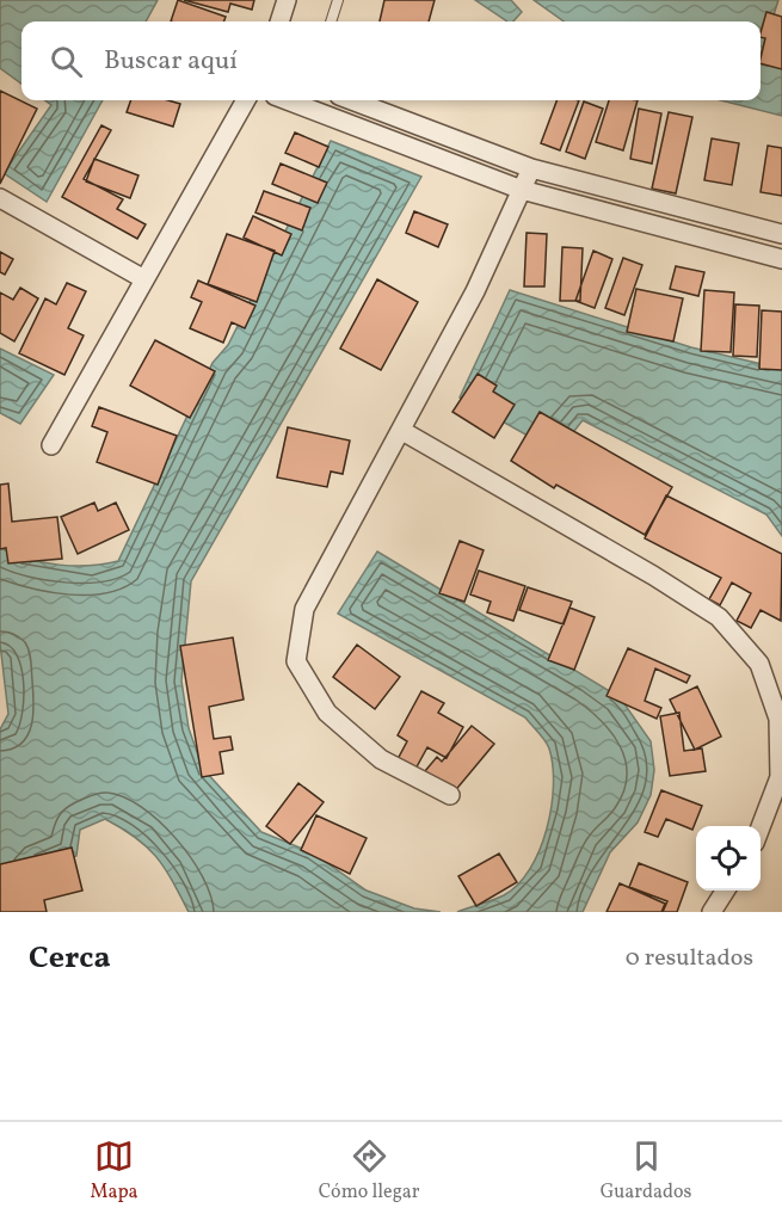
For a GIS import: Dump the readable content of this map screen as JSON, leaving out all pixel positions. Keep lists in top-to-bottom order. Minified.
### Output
{"page":{"search":"Buscar aquí","heading":["Cerca","0 resultados"],"nav":["Mapa","Cómo llegar","Guardados"]}}
